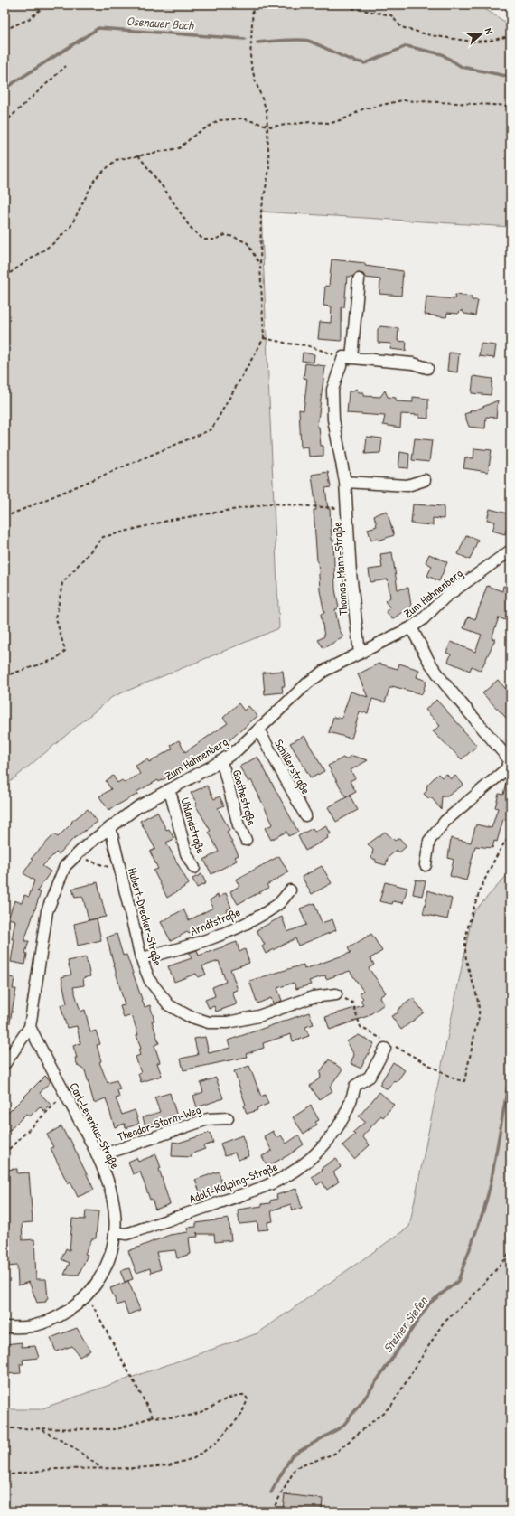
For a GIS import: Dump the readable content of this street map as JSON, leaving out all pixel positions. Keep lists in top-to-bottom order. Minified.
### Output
{"streets":{"street":["Thomas-Mann-Straße","Zum Hahnenberg","Schillerstraße","Goethestraße","Uhlandstraße","Hubert-Drecker-Straße","Arndtstraße","Theodor-Storm-Weg","Carl-Leverkus-Straße","Adolf-Kolping-Straße"]},"crossings":[["Thomas-Mann-Straße","Zum Hahnenberg"],["Zum Hahnenberg","Schillerstraße"],["Zum Hahnenberg","Goethestraße"],["Zum Hahnenberg","Uhlandstraße"],["Zum Hahnenberg","Hubert-Drecker-Straße"],["Zum Hahnenberg","Carl-Leverkus-Straße"],["Hubert-Drecker-Straße","Arndtstraße"],["Theodor-Storm-Weg","Carl-Leverkus-Straße"],["Carl-Leverkus-Straße","Adolf-Kolping-Straße"]],"water":["Osenauer Bach","Steiner Siefen"],"north":"right"}
